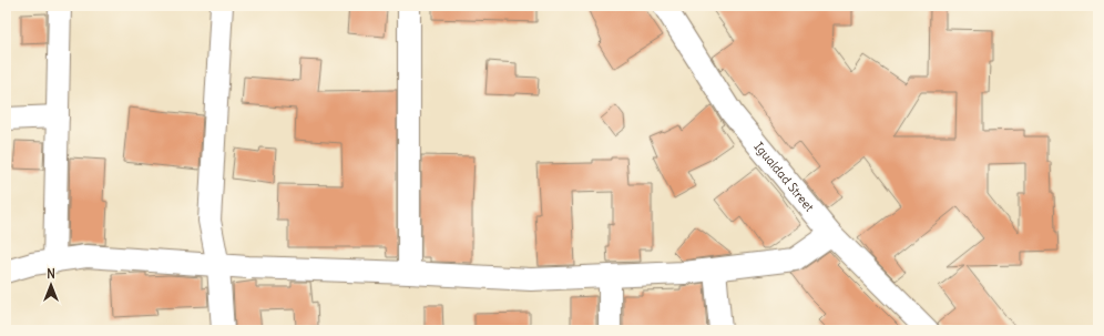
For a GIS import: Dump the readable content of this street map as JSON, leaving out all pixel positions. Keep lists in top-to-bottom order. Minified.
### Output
{"streets":{"street":["Igualdad Street"]},"north":"top"}
